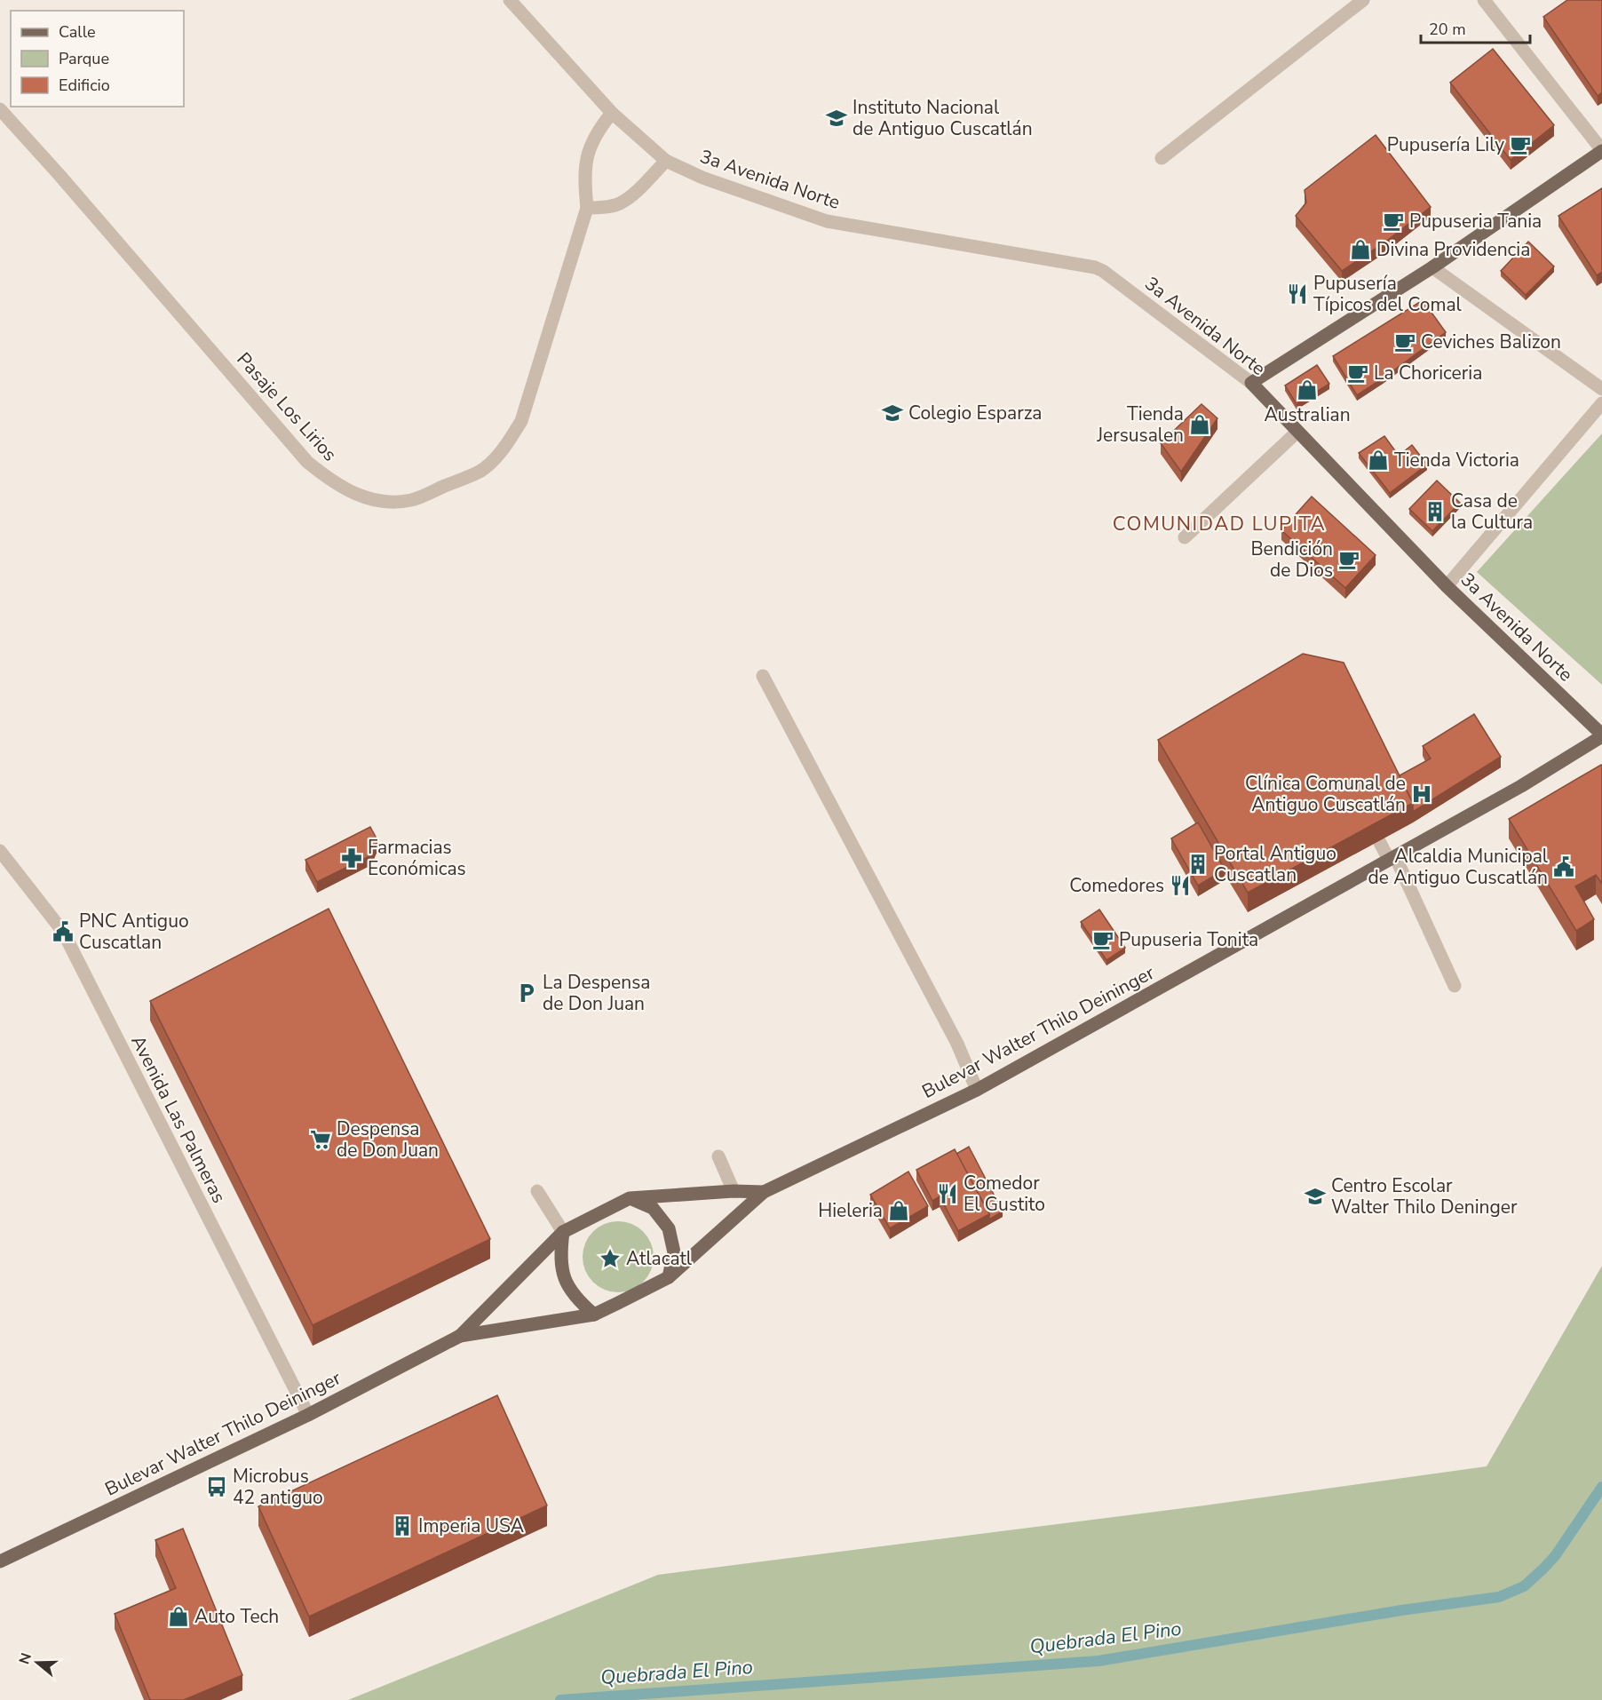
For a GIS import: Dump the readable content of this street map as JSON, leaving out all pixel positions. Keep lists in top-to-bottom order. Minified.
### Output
{"streets":{"main road":["3a Avenida Norte","Bulevar Walter Thilo Deininger"],"street":["Pasaje Los Lirios","Avenida Las Palmeras"]},"crossings":[["3a Avenida Norte","Pasaje Los Lirios"],["3a Avenida Norte","Bulevar Walter Thilo Deininger"],["Bulevar Walter Thilo Deininger","Avenida Las Palmeras"]],"districts":["COMUNIDAD LUPITA"],"water":["Quebrada El Pino"],"places":{"school or university":["Instituto Nacional de Antiguo Cuscatlán","Colegio Esparza","Centro Escolar Walter Thilo Deninger"],"cafe":["Pupusería Lily","Pupuseria Tania","Ceviches Balizon","La Choriceria","Bendición de Dios","Pupuseria Tonita"],"shop":["Divina Providencia","Australian","Tienda Jersusalen","Tienda Victoria","Hieleria","Auto Tech"],"restaurant":["Pupusería Típicos del Comal","Comedores","Comedor El Gustito"],"building":["Casa de la Cultura","Portal Antiguo Cuscatlan","Imperia USA"],"hospital":["Clínica Comunal de Antiguo Cuscatlán"],"pharmacy":["Farmacias Económicas"],"public building":["Alcaldia Municipal de Antiguo Cuscatlán","PNC Antiguo Cuscatlan"],"parking":["La Despensa de Don Juan"],"supermarket":["Despensa de Don Juan"],"place":["Atlacatl"],"bus stop":["Microbus 42 antiguo"]},"legend":["Calle","Parque","Edificio"],"scale_bar":"20 m","north":"left"}
